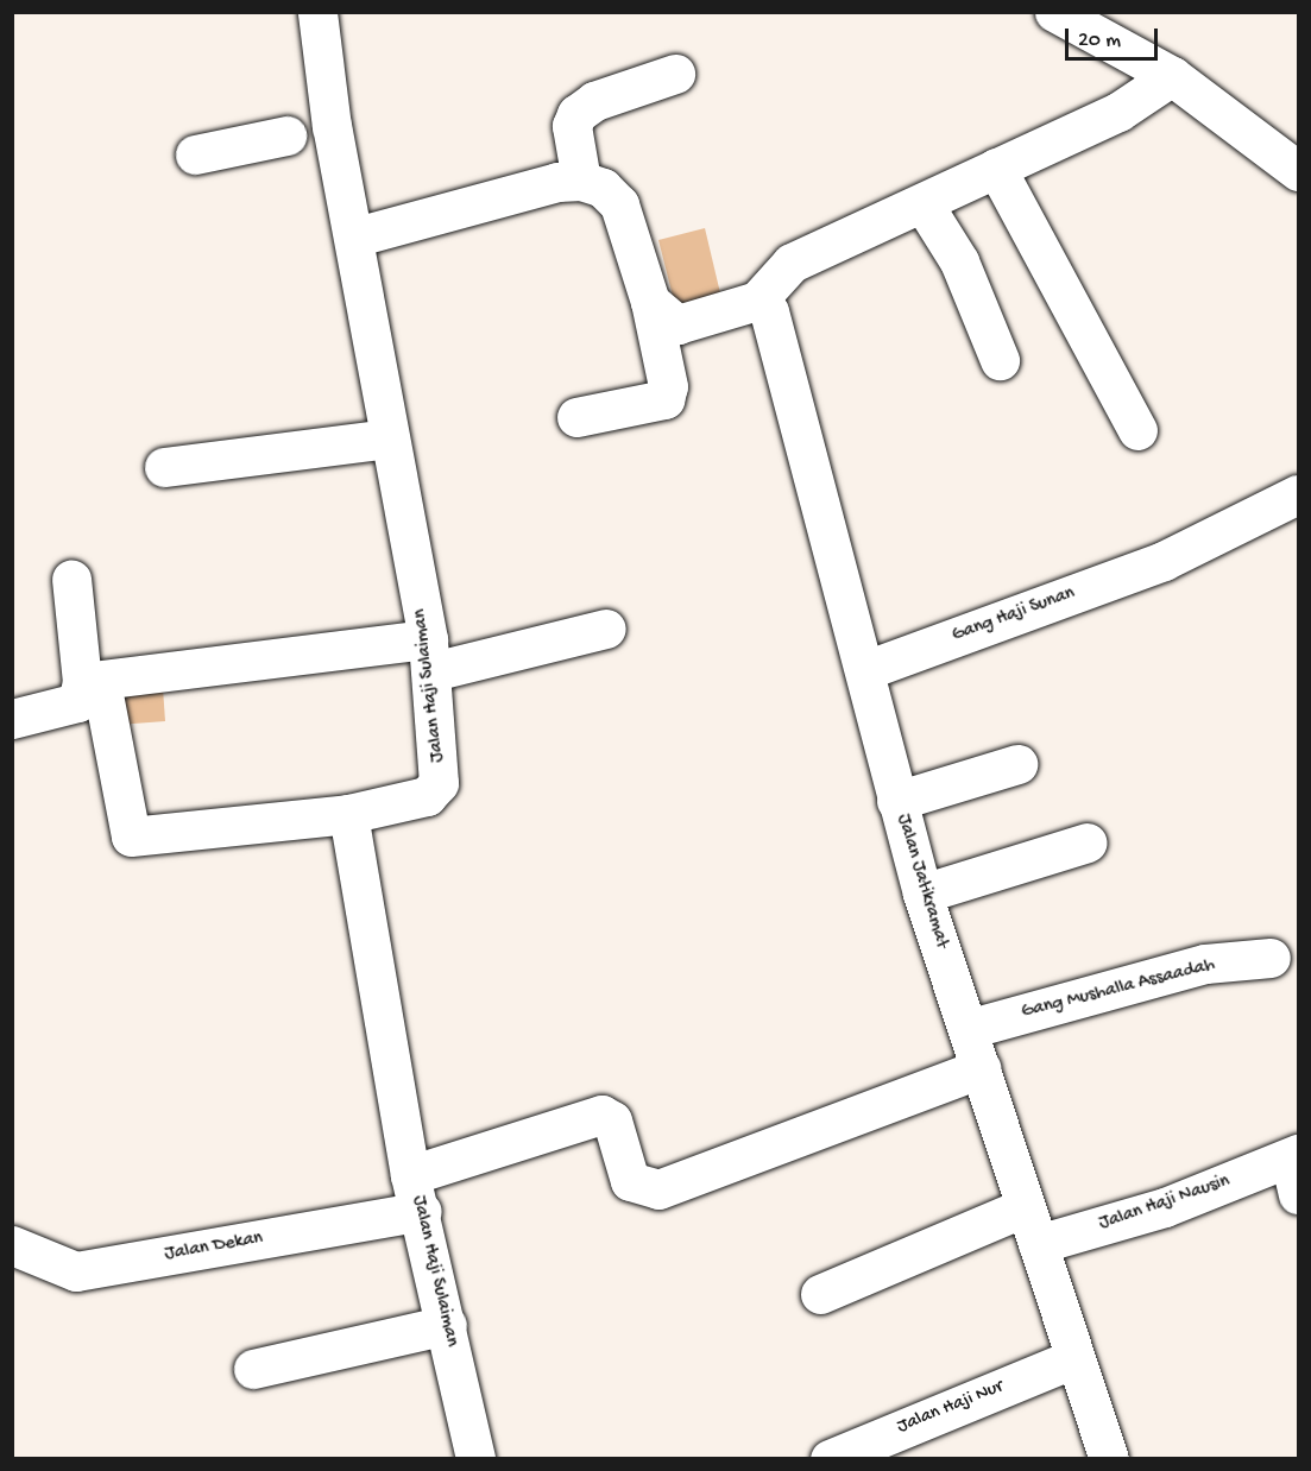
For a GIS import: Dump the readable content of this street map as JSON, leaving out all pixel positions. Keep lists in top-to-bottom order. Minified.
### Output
{"streets":{"street":["Gang Haji Sunan","Jalan Haji Sulaiman","Jalan Jatikramat","Gang Mushalla Assaadah","Jalan Haji Nausin","Jalan Dekan","Jalan Haji Nur"]},"crossings":[["Gang Haji Sunan","Jalan Jatikramat"],["Jalan Haji Sulaiman","Jalan Dekan"],["Jalan Jatikramat","Gang Mushalla Assaadah"],["Jalan Jatikramat","Jalan Haji Nausin"],["Jalan Jatikramat","Jalan Dekan"],["Jalan Jatikramat","Jalan Haji Nur"]],"scale_bar":"20 m"}
